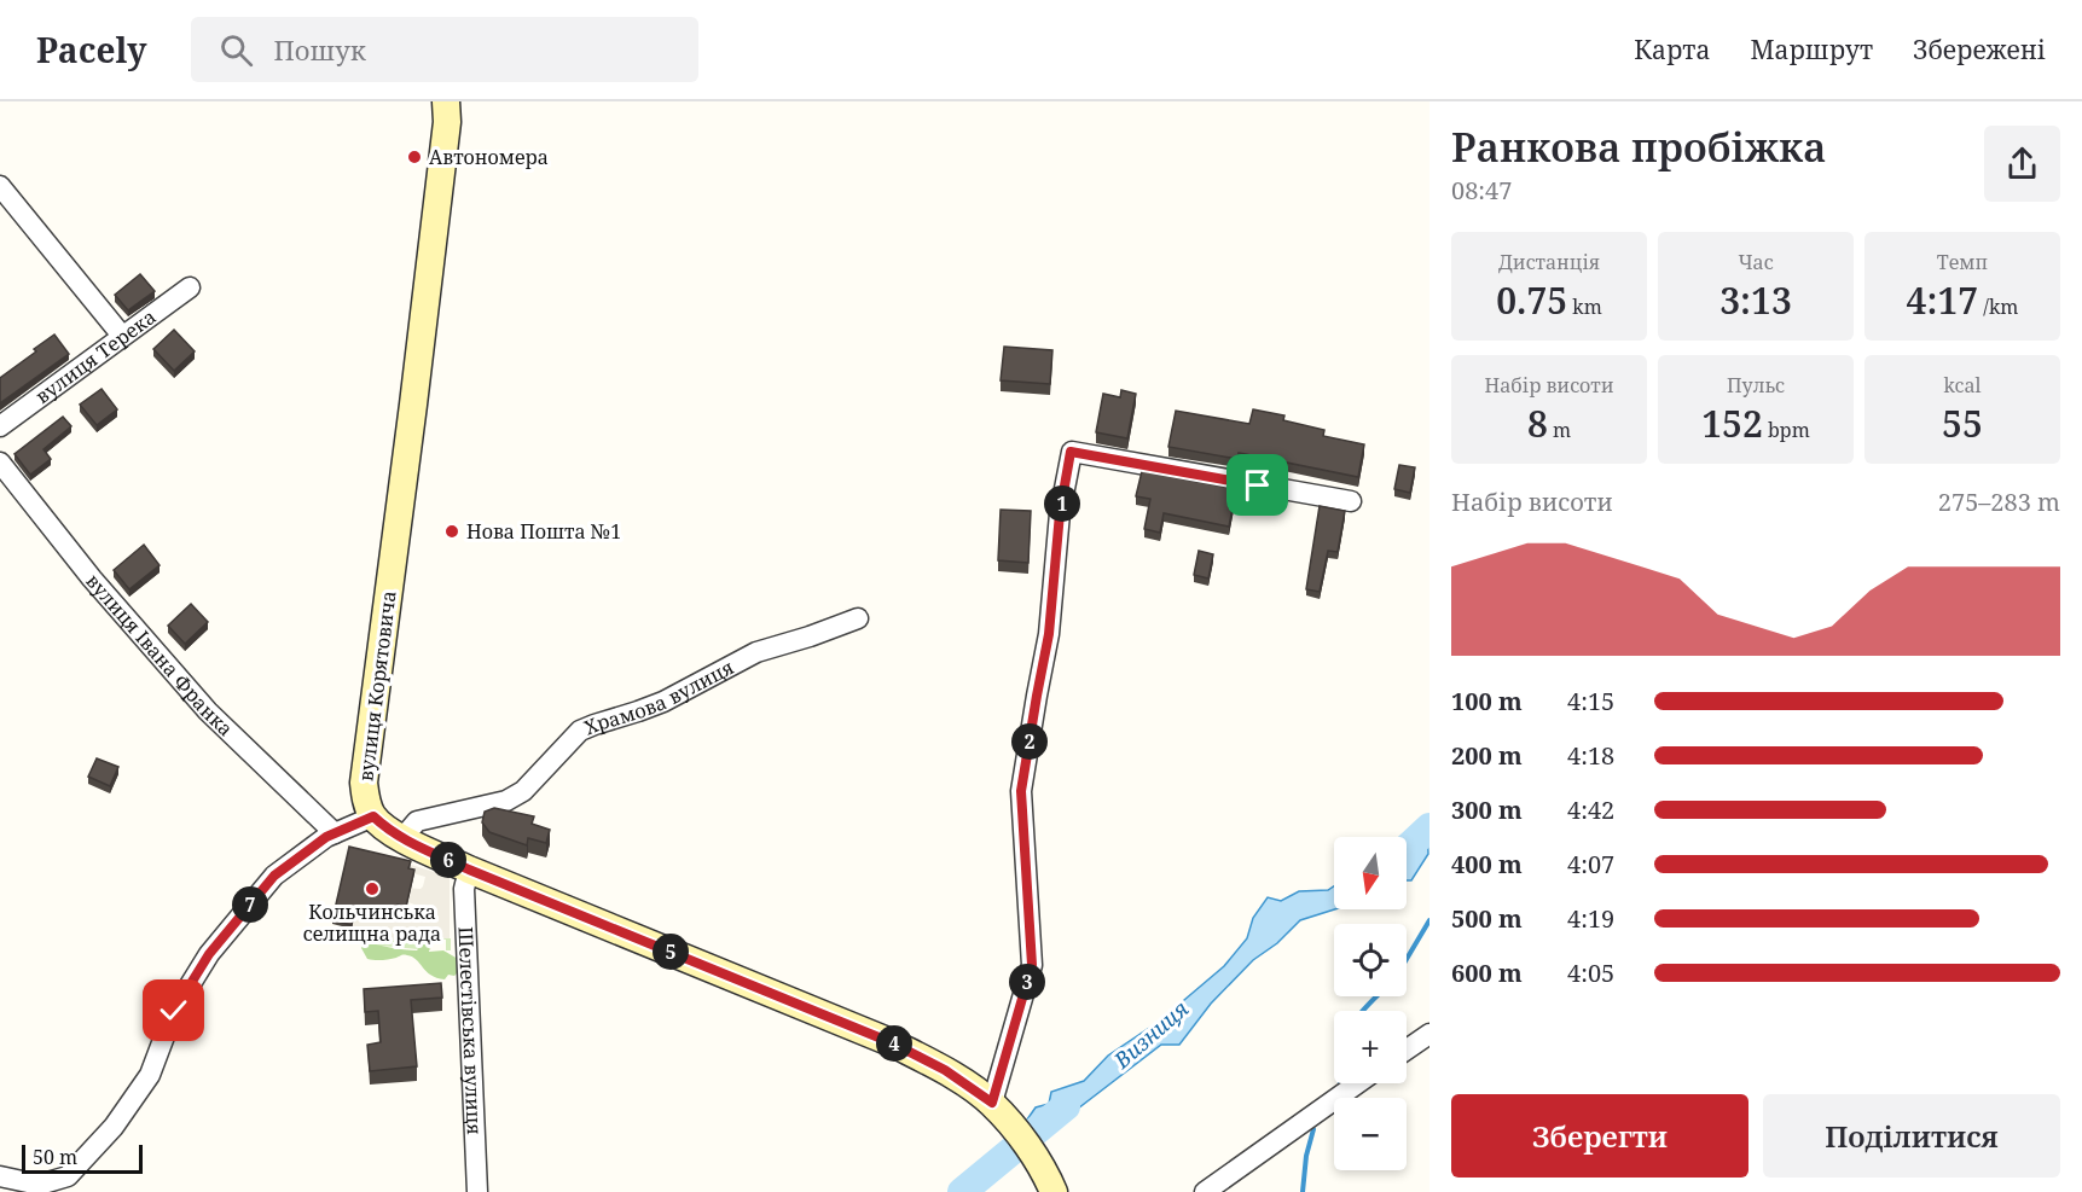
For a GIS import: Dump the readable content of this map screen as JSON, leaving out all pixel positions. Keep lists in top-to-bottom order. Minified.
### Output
{"streets":{"main road":["вулиця Корятовича"],"street":["вулиця Терека","вулиця Івана Франка","Храмова вулиця","Шелестівська вулиця"]},"water":["Визниця"],"places":["Автономера","Нова Пошта №1","Кольчинська селищна рада"],"scale_bar":"50 m","north":"bottom","page":{"header":"Pacely","search":"Пошук","nav":["Карта","Маршрут","Збережені"],"heading":["Ранкова пробіжка","08:47"],"stats":[["Дистанція","0.75 km"],["Час","3:13"],["Темп","4:17 /km"],["Набір висоти","8 m"],["Пульс","152 bpm"],["kcal","55"]],"chart":["Набір висоти","275–283 m"],"pins":["1","2","6","7","5","3","4"],"list":[{"name":"100 m","note":"4:15"},{"name":"200 m","note":"4:18"},{"name":"300 m","note":"4:42"},{"name":"400 m","note":"4:07"},{"name":"500 m","note":"4:19"},{"name":"600 m","note":"4:05"}],"map_buttons":["+","−"],"buttons":["Зберегти","Поділитися"],"scale":"50 m"}}
